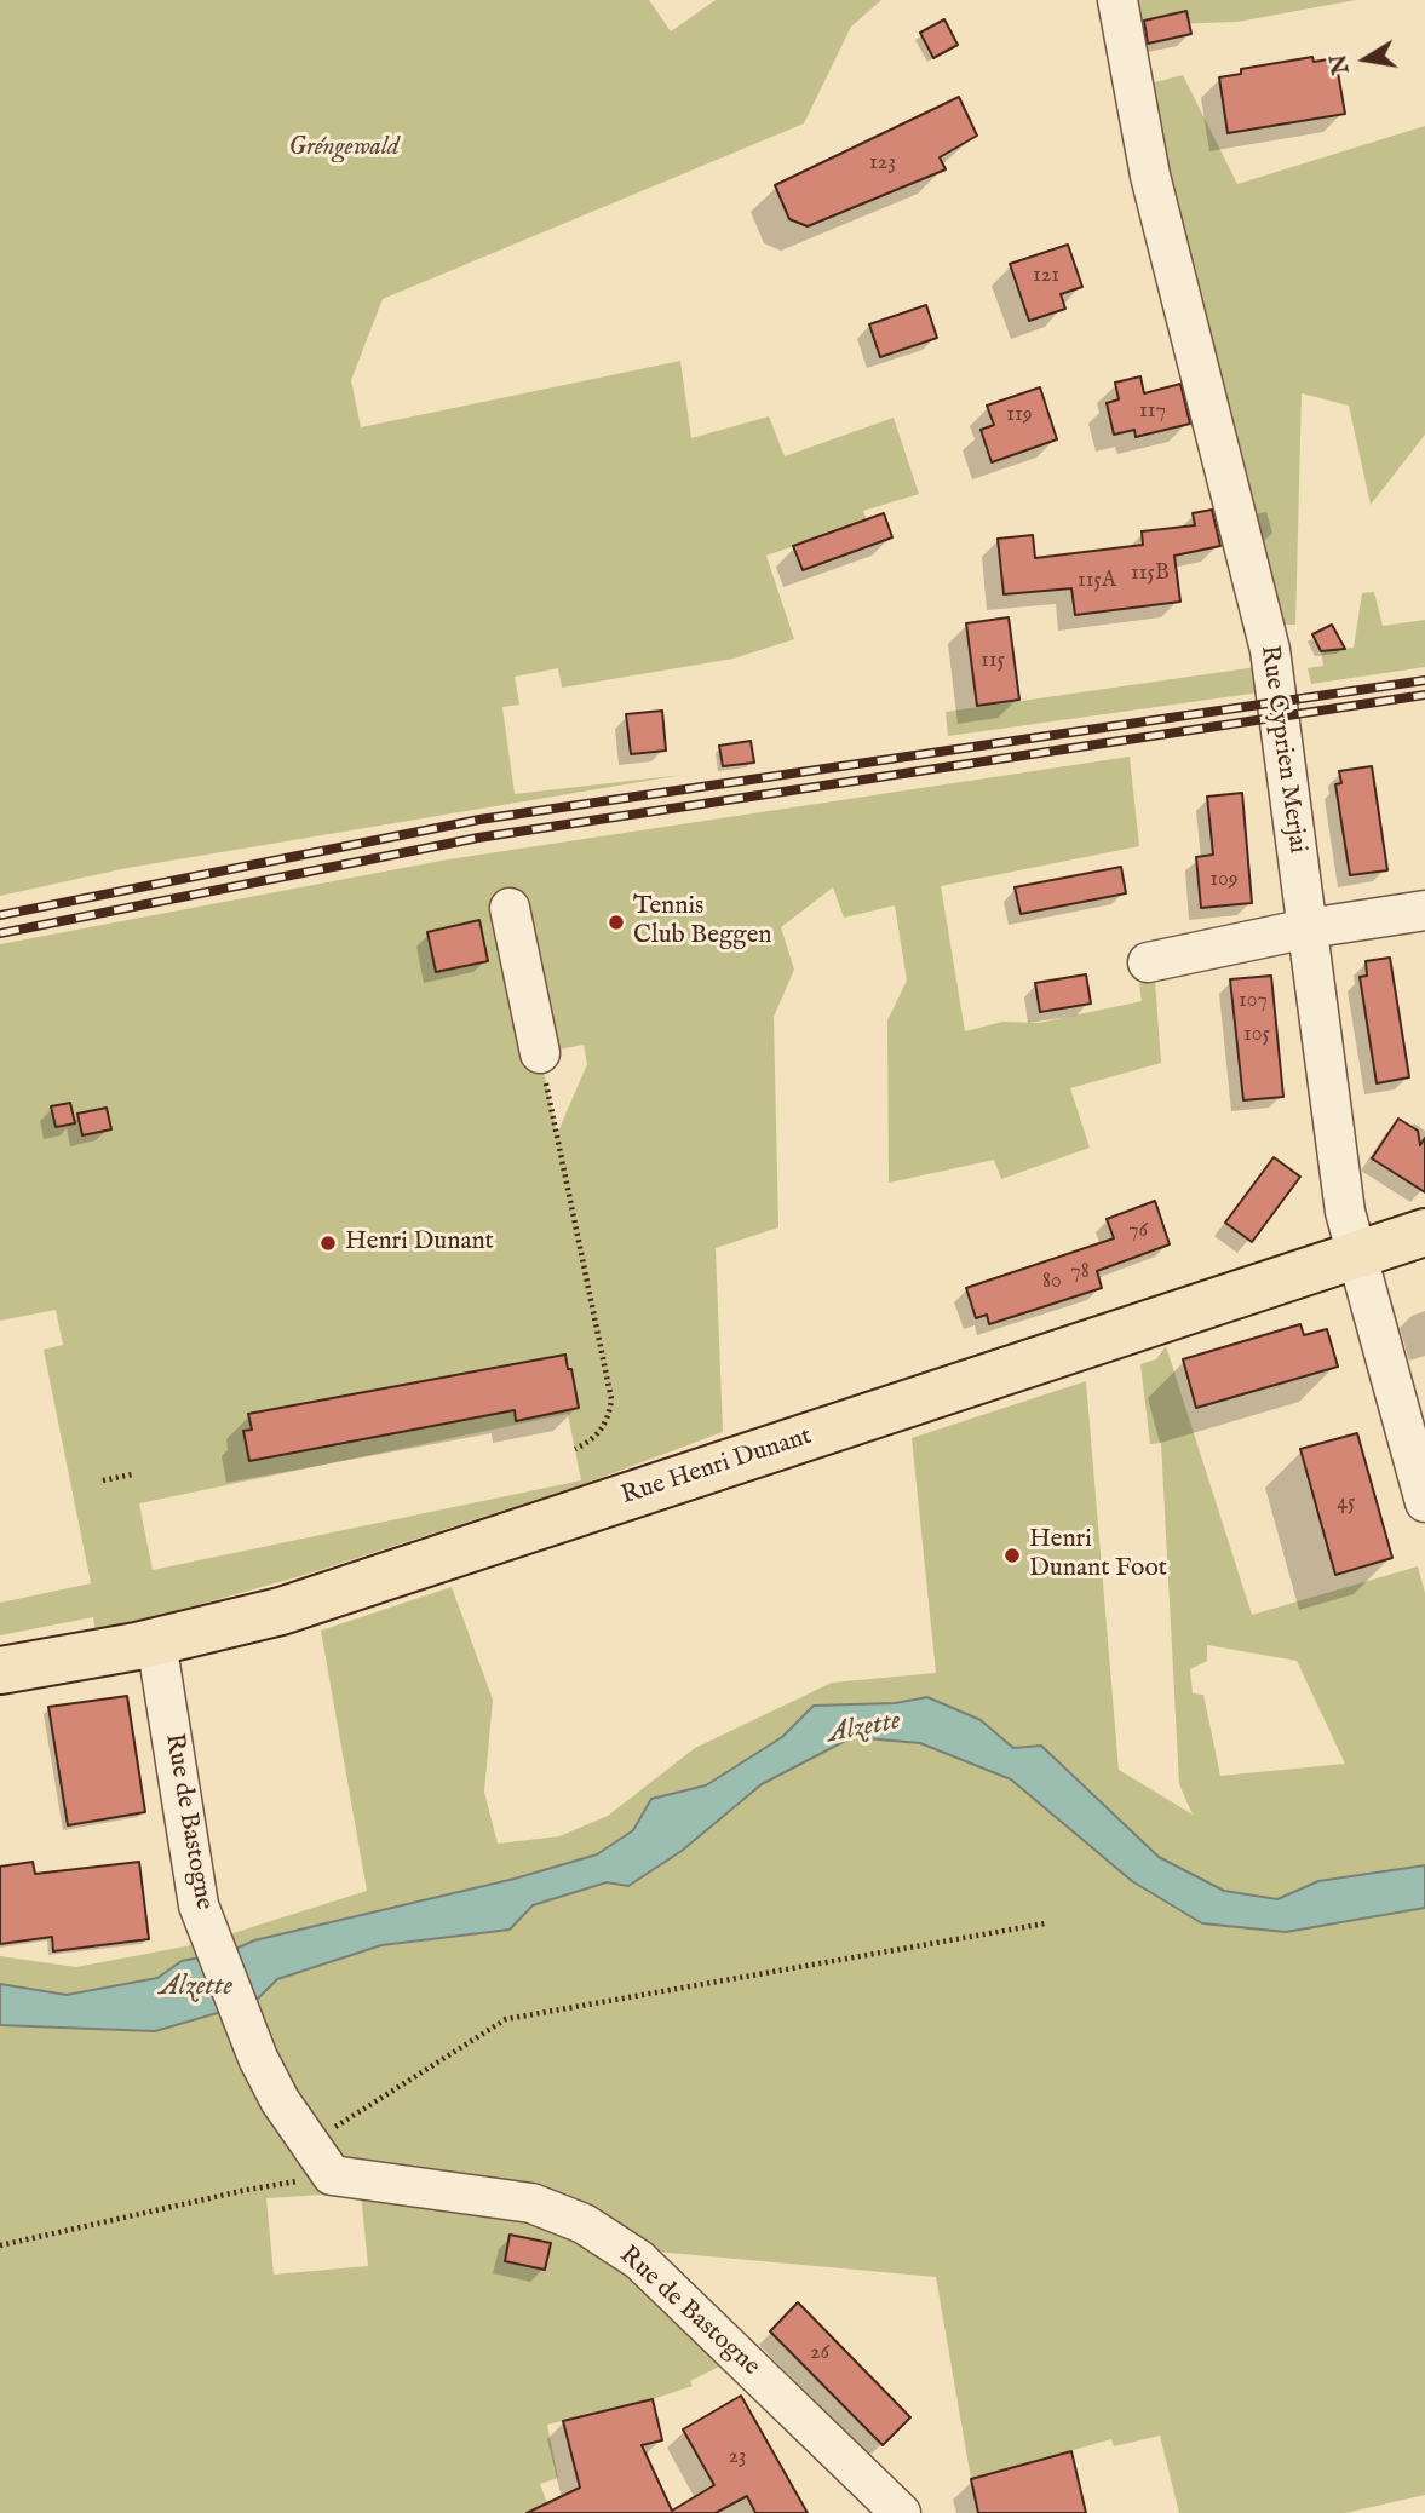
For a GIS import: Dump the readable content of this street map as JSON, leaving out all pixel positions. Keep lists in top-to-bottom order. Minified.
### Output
{"streets":{"main road":["Rue Henri Dunant"],"street":["Rue Cyprien Merjai","Rue de Bastogne"]},"crossings":[["Rue Cyprien Merjai","Rue Henri Dunant"],["Rue Henri Dunant","Rue de Bastogne"]],"water":["Alzette"],"parks":["Gréngewald"],"places":["Tennis Club Beggen","Henri Dunant","Henri Dunant Foot"],"house_numbers":["123","121","117","119","115B","115A","115","109","107","105","76","78","80","45","26","23"],"north":"left"}
